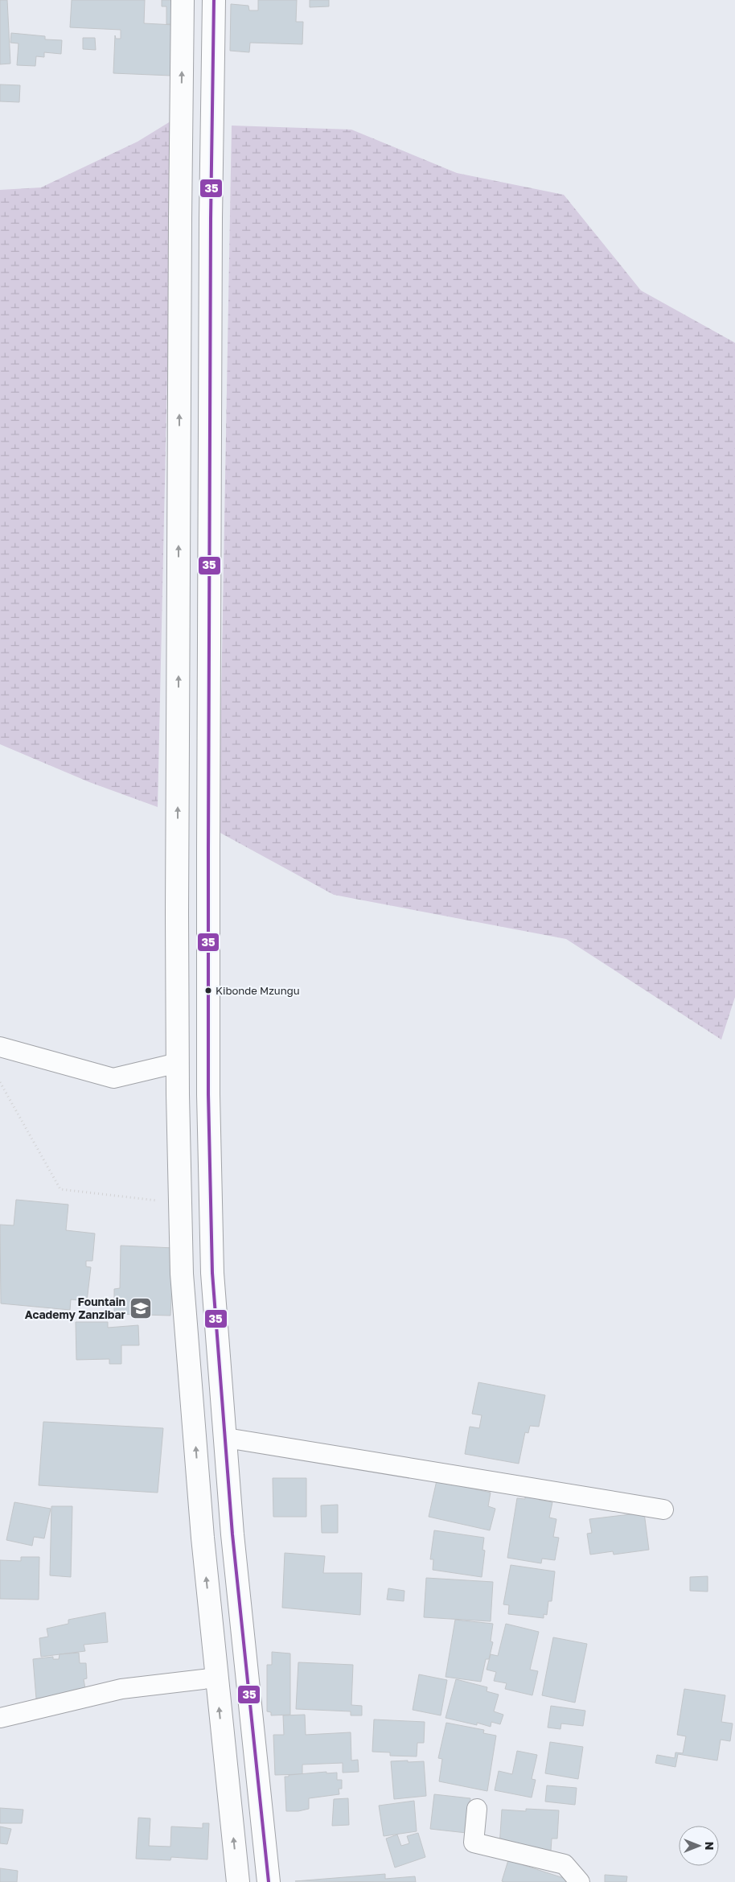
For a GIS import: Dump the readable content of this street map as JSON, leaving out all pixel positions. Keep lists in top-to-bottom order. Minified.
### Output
{"places":{"other":["Kibonde Mzungu"],"school or university":["Fountain Academy Zanzibar"]},"lines":["transit line 35"],"north":"right"}
